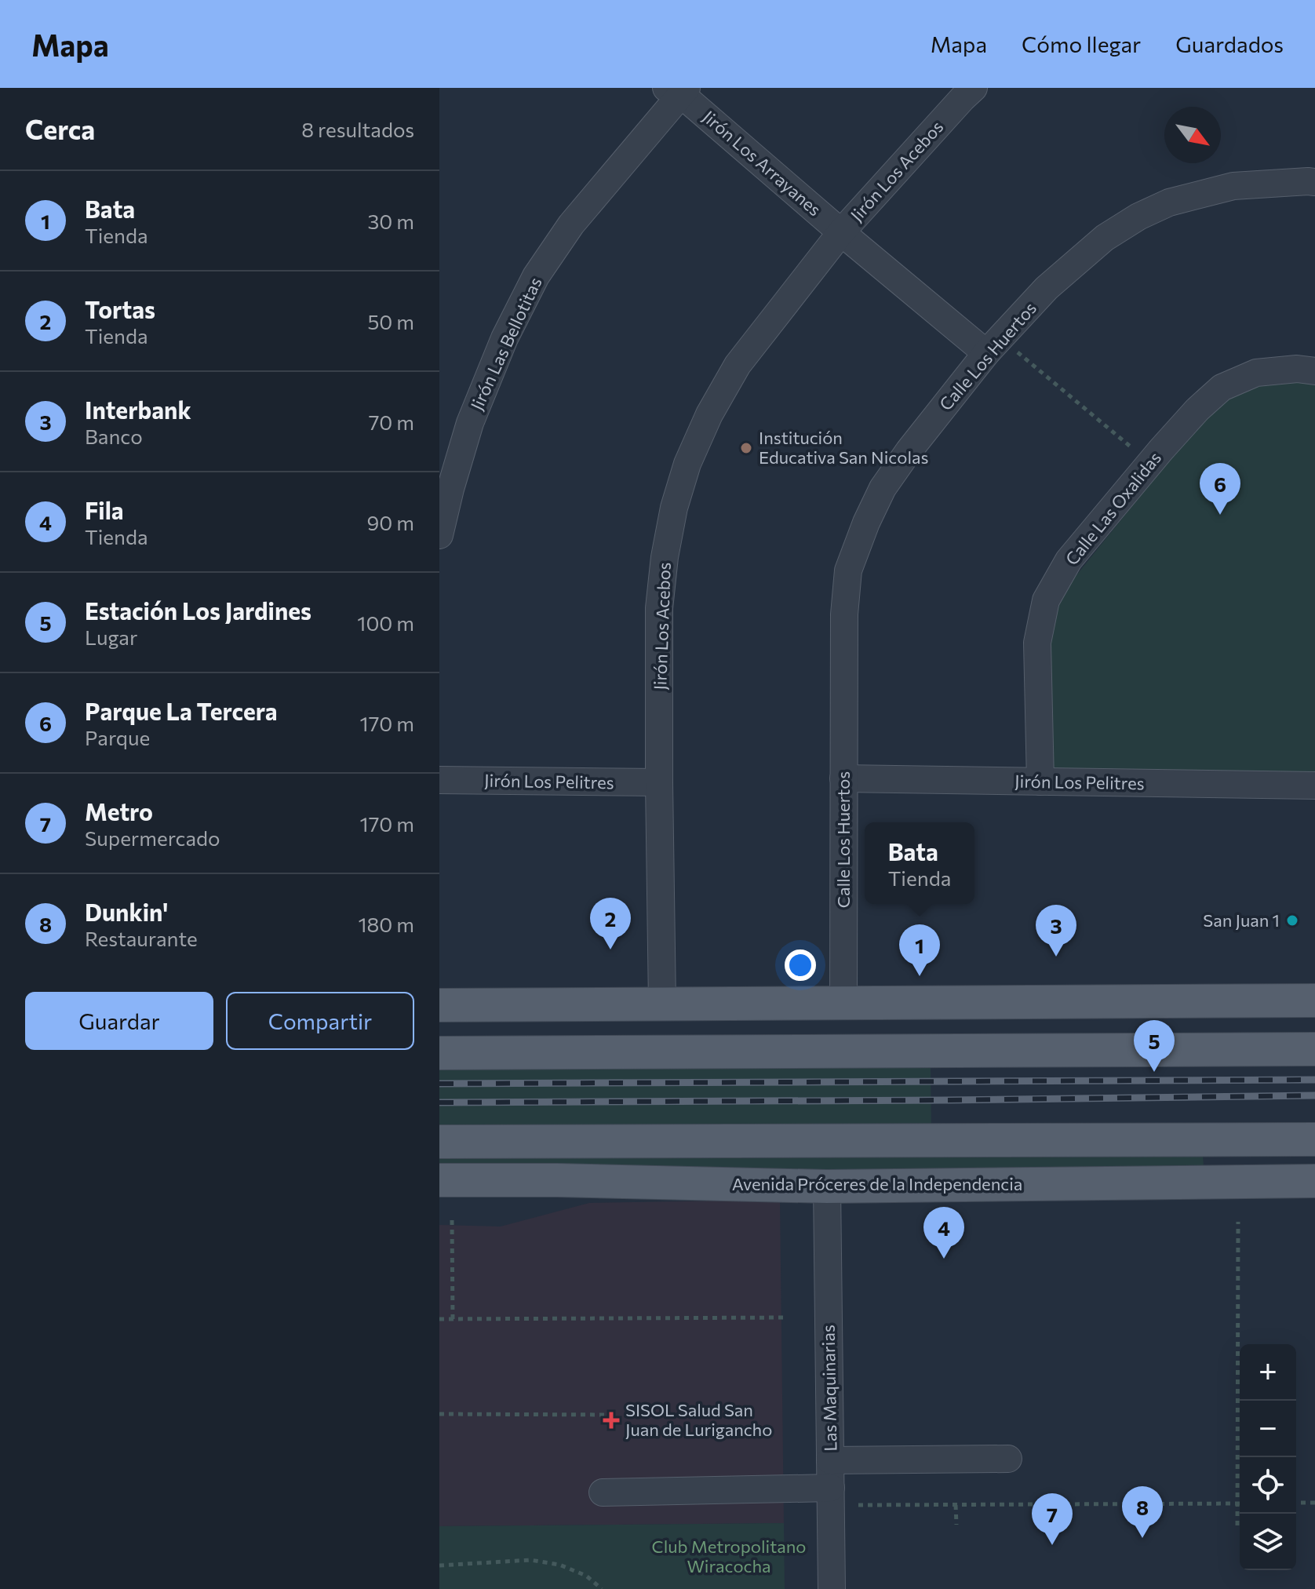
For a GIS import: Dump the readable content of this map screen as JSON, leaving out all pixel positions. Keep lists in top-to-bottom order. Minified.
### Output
{"streets":{"main road":["Avenida Próceres de la Independencia"],"street":["Jirón Los Arrayanes","Jirón Los Acebos","Jirón Las Bellotitas","Calle Los Huertos","Calle Las Oxalidas","Jirón Los Pelitres","Las Maquinarias"]},"crossings":[["Jirón Los Arrayanes","Jirón Los Acebos"],["Jirón Los Arrayanes","Jirón Las Bellotitas"],["Jirón Los Arrayanes","Calle Los Huertos"],["Jirón Los Acebos","Jirón Los Pelitres"],["Calle Los Huertos","Jirón Los Pelitres"],["Calle Las Oxalidas","Jirón Los Pelitres"],["Avenida Próceres de la Independencia","Las Maquinarias"]],"parks":["Club Metropolitano Wiracocha"],"places":{"other":["Institución Educativa San Nicolas","San Juan 1"],"health":["SISOL Salud San Juan de Lurigancho"]},"north":"bottom right","page":{"header":"Mapa","nav":["Mapa","Cómo llegar","Guardados"],"heading":["Cerca","8 resultados"],"list":[{"mark":"1","name":"Bata","note":"Tienda","value":"30 m"},{"mark":"2","name":"Tortas","note":"Tienda","value":"50 m"},{"mark":"3","name":"Interbank","note":"Banco","value":"70 m"},{"mark":"4","name":"Fila","note":"Tienda","value":"90 m"},{"mark":"5","name":"Estación Los Jardines","note":"Lugar","value":"100 m"},{"mark":"6","name":"Parque La Tercera","note":"Parque","value":"170 m"},{"mark":"7","name":"Metro","note":"Supermercado","value":"170 m"},{"mark":"8","name":"Dunkin'","note":"Restaurante","value":"180 m"}],"pins":["6","2","3","1","5","4","8","7"],"popup":["Bata","Tienda"],"buttons":["Guardar","Compartir"],"map_buttons":["+","−"]}}
